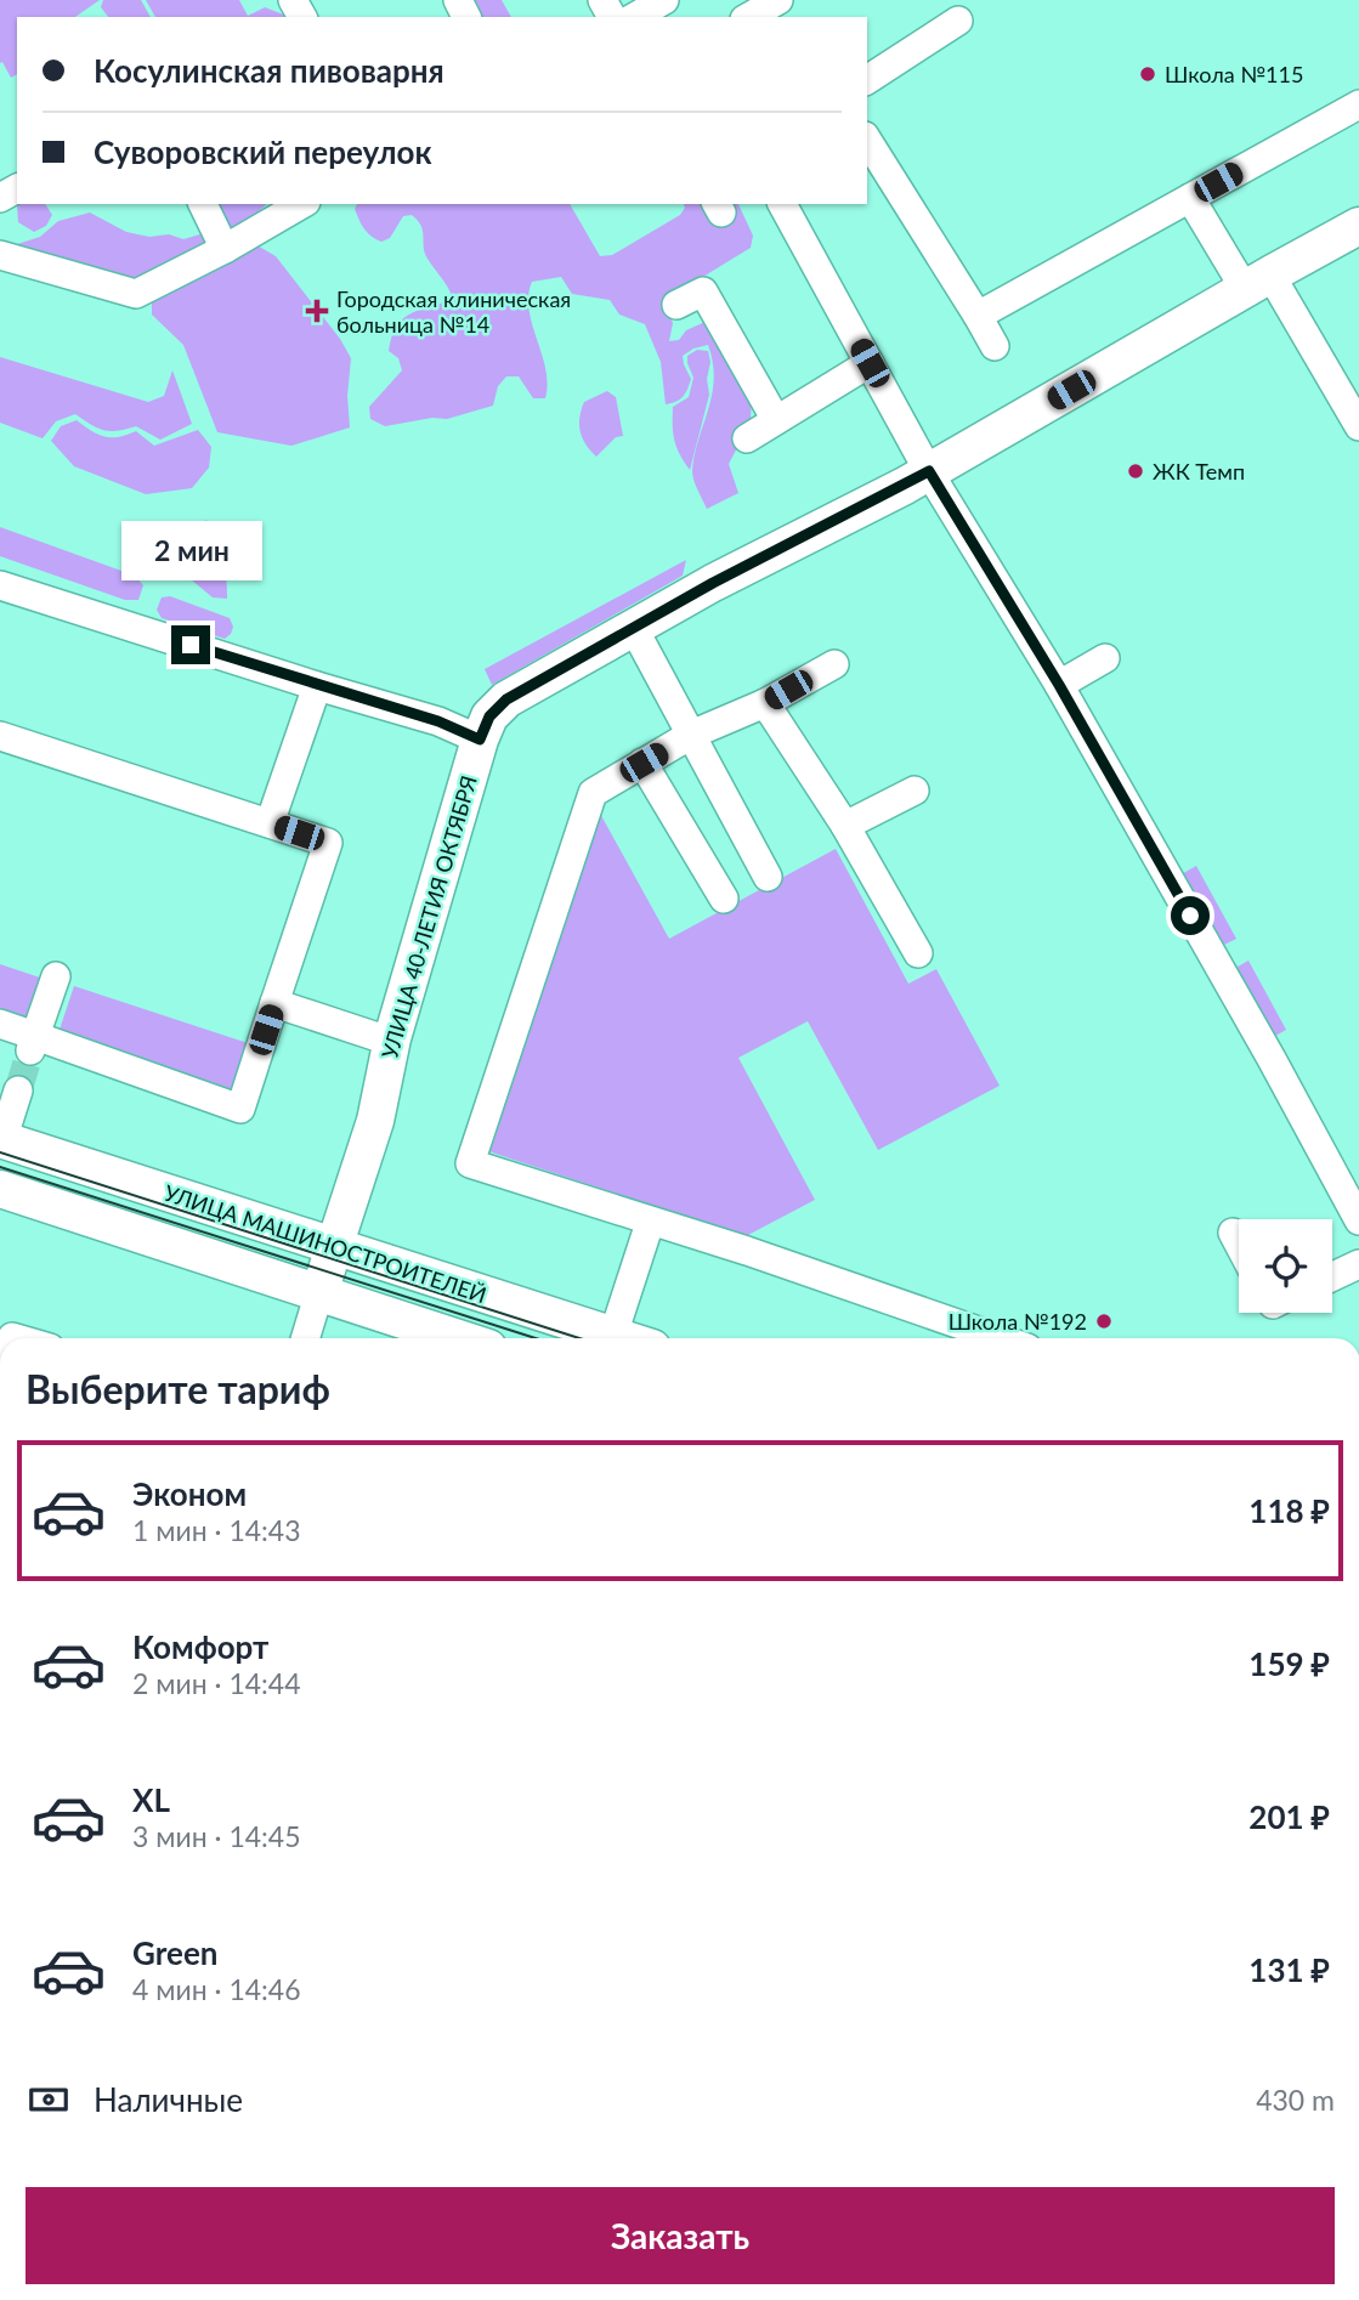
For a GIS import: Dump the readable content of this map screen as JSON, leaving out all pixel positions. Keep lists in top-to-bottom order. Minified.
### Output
{"streets":{"main road":["УЛИЦА 40-ЛЕТИЯ ОКТЯБРЯ","УЛИЦА МАШИНОСТРОИТЕЛЕЙ"]},"crossings":[["УЛИЦА 40-ЛЕТИЯ ОКТЯБРЯ","УЛИЦА МАШИНОСТРОИТЕЛЕЙ"]],"places":{"other":["Школа №115","ЖК Темп","Школа №192"],"health":["Городская клиническая больница №14"]},"page":{"banner":["Косулинская пивоварня","Суворовский переулок"],"bubble":"2 мин","heading":"Выберите тариф","list":[{"name":"Эконом","note":"1 мин · 14:43","value":"118 ₽"},{"name":"Комфорт","note":"2 мин · 14:44","value":"159 ₽"},{"name":"XL","note":"3 мин · 14:45","value":"201 ₽"},{"name":"Green","note":"4 мин · 14:46","value":"131 ₽"}],"pay":["Наличные","430 m"],"buttons":"Заказать"}}
